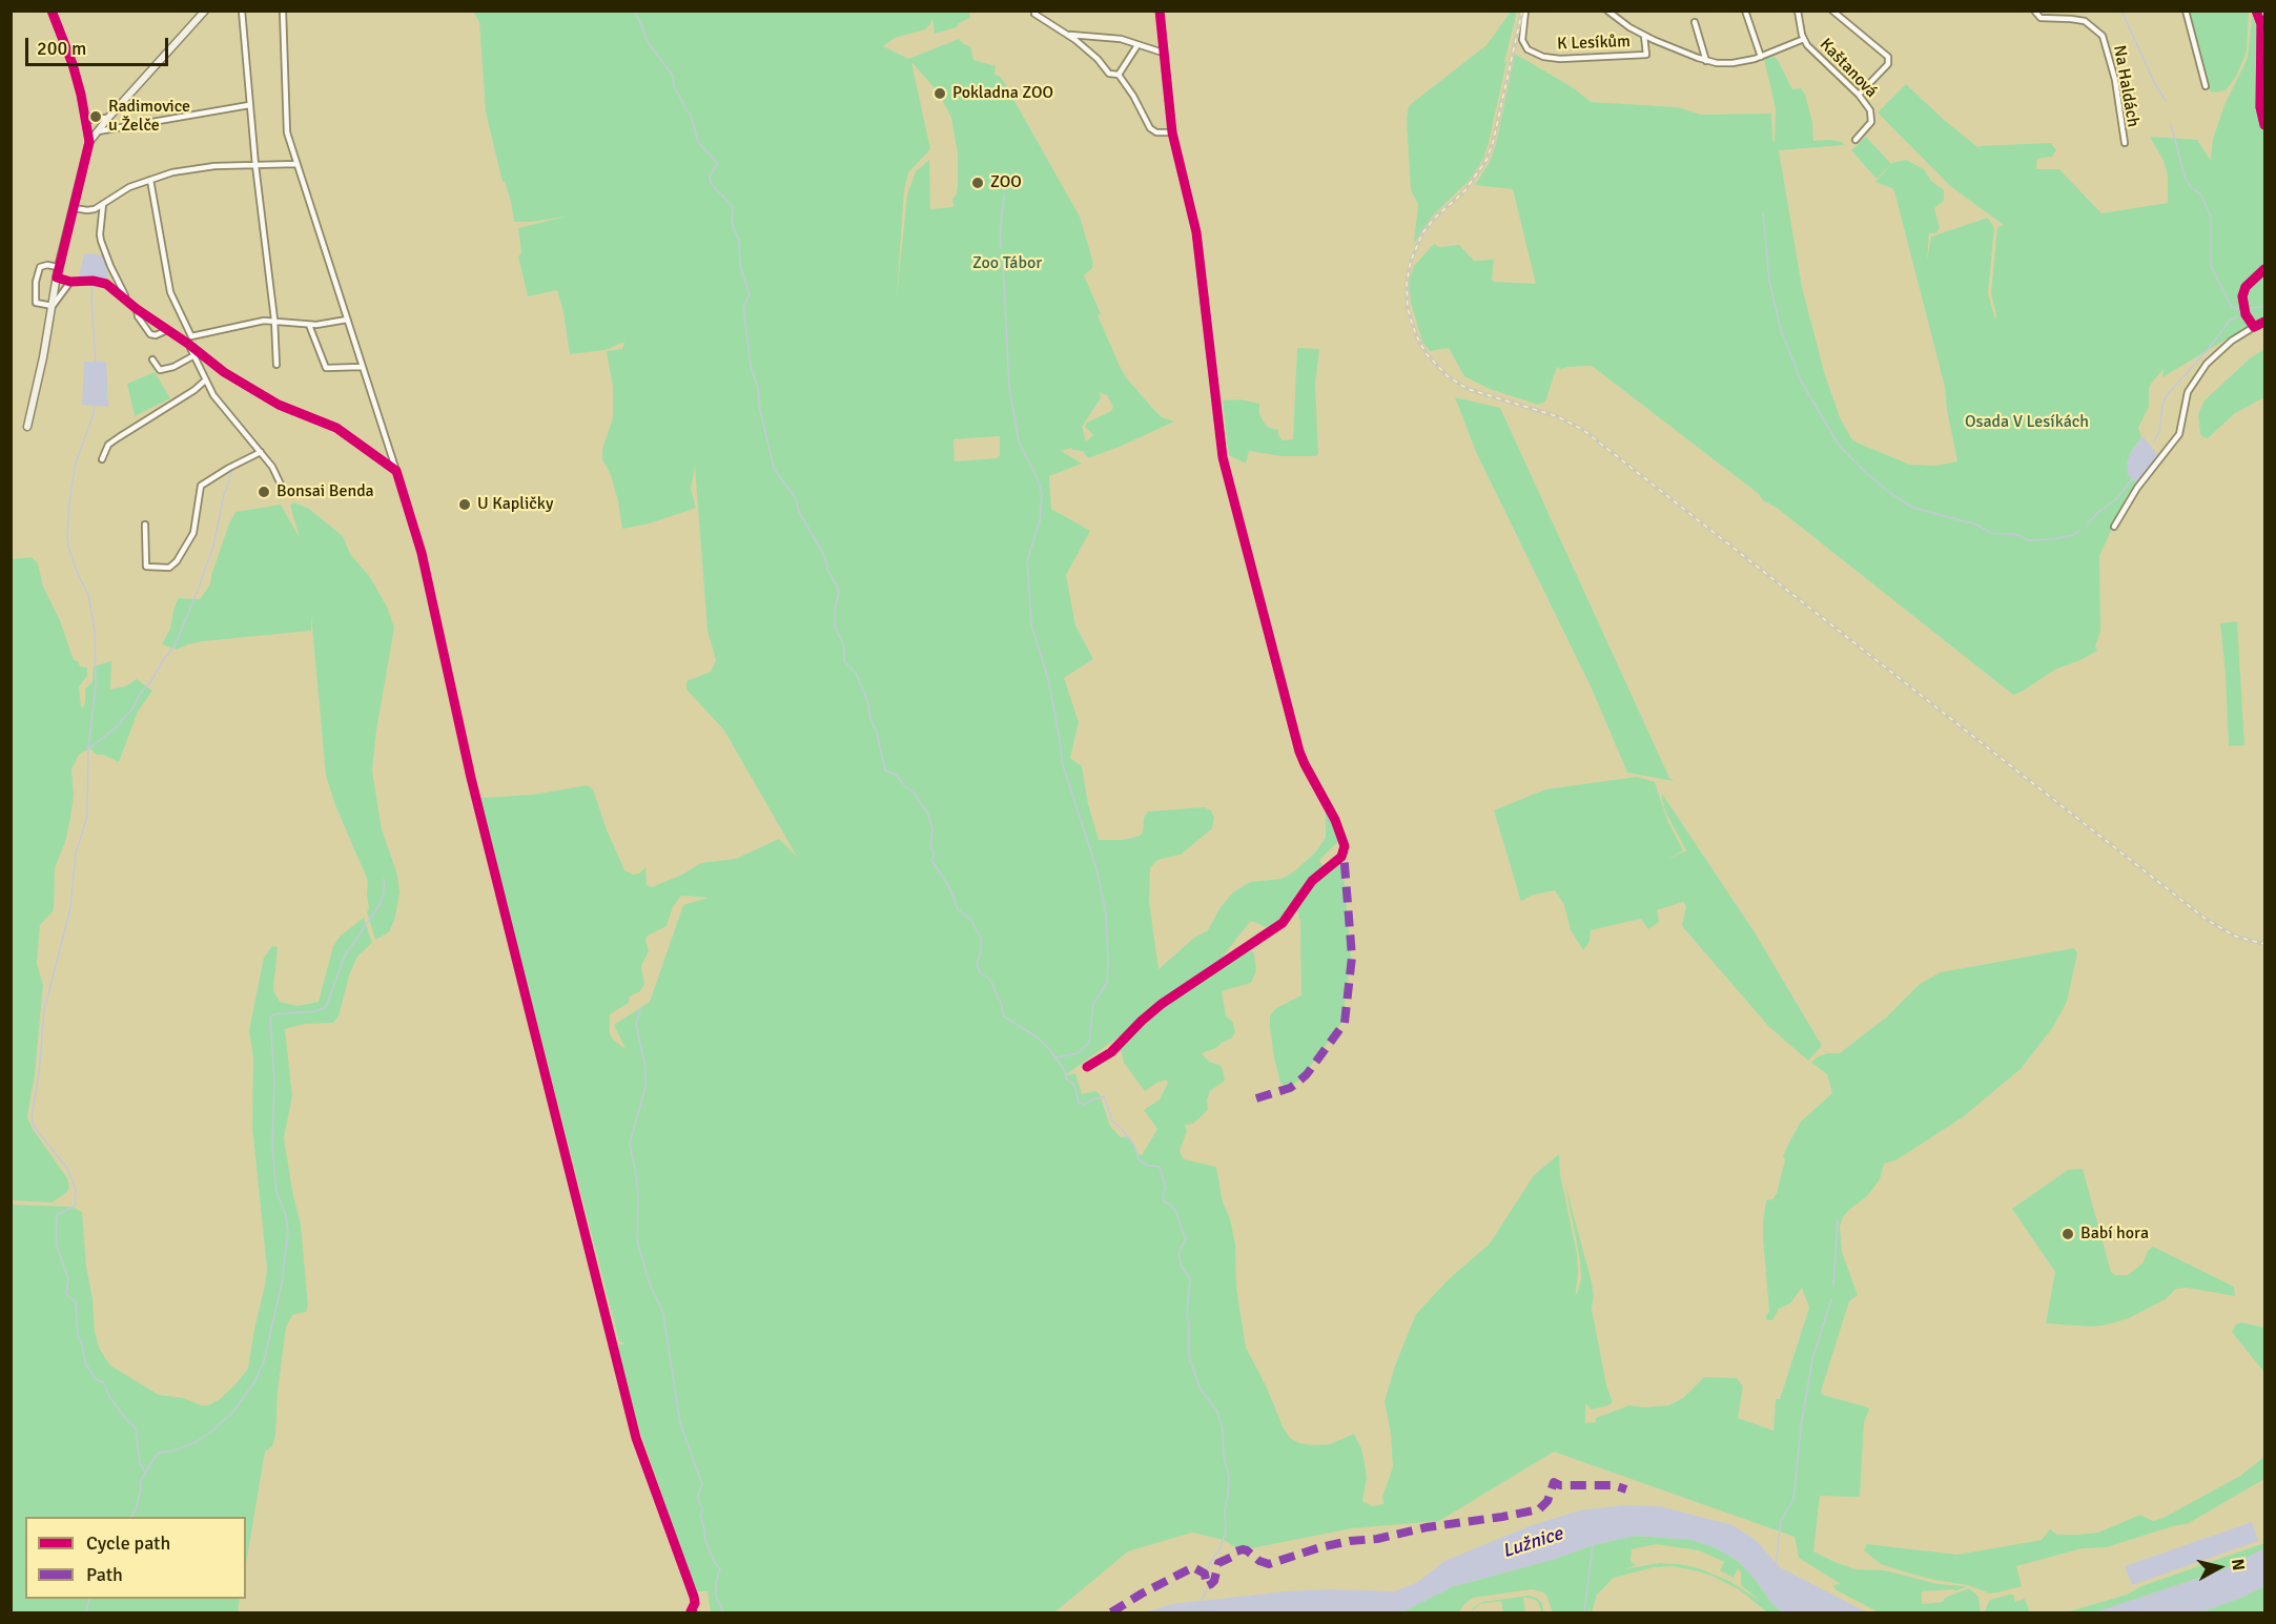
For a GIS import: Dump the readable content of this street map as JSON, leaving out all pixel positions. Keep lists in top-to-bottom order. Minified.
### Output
{"streets":{"street":["K Lesíkům","Kaštanová","Na Haldách"]},"water":["Lužnice"],"parks":["Zoo Tábor","Osada V Lesíkách"],"places":["Pokladna ZOO","Radimovice u Želče","ZOO","Bonsai Benda","U Kapličky","Babí hora"],"legend":["Cycle path","Path"],"scale_bar":"200 m","north":"right"}
